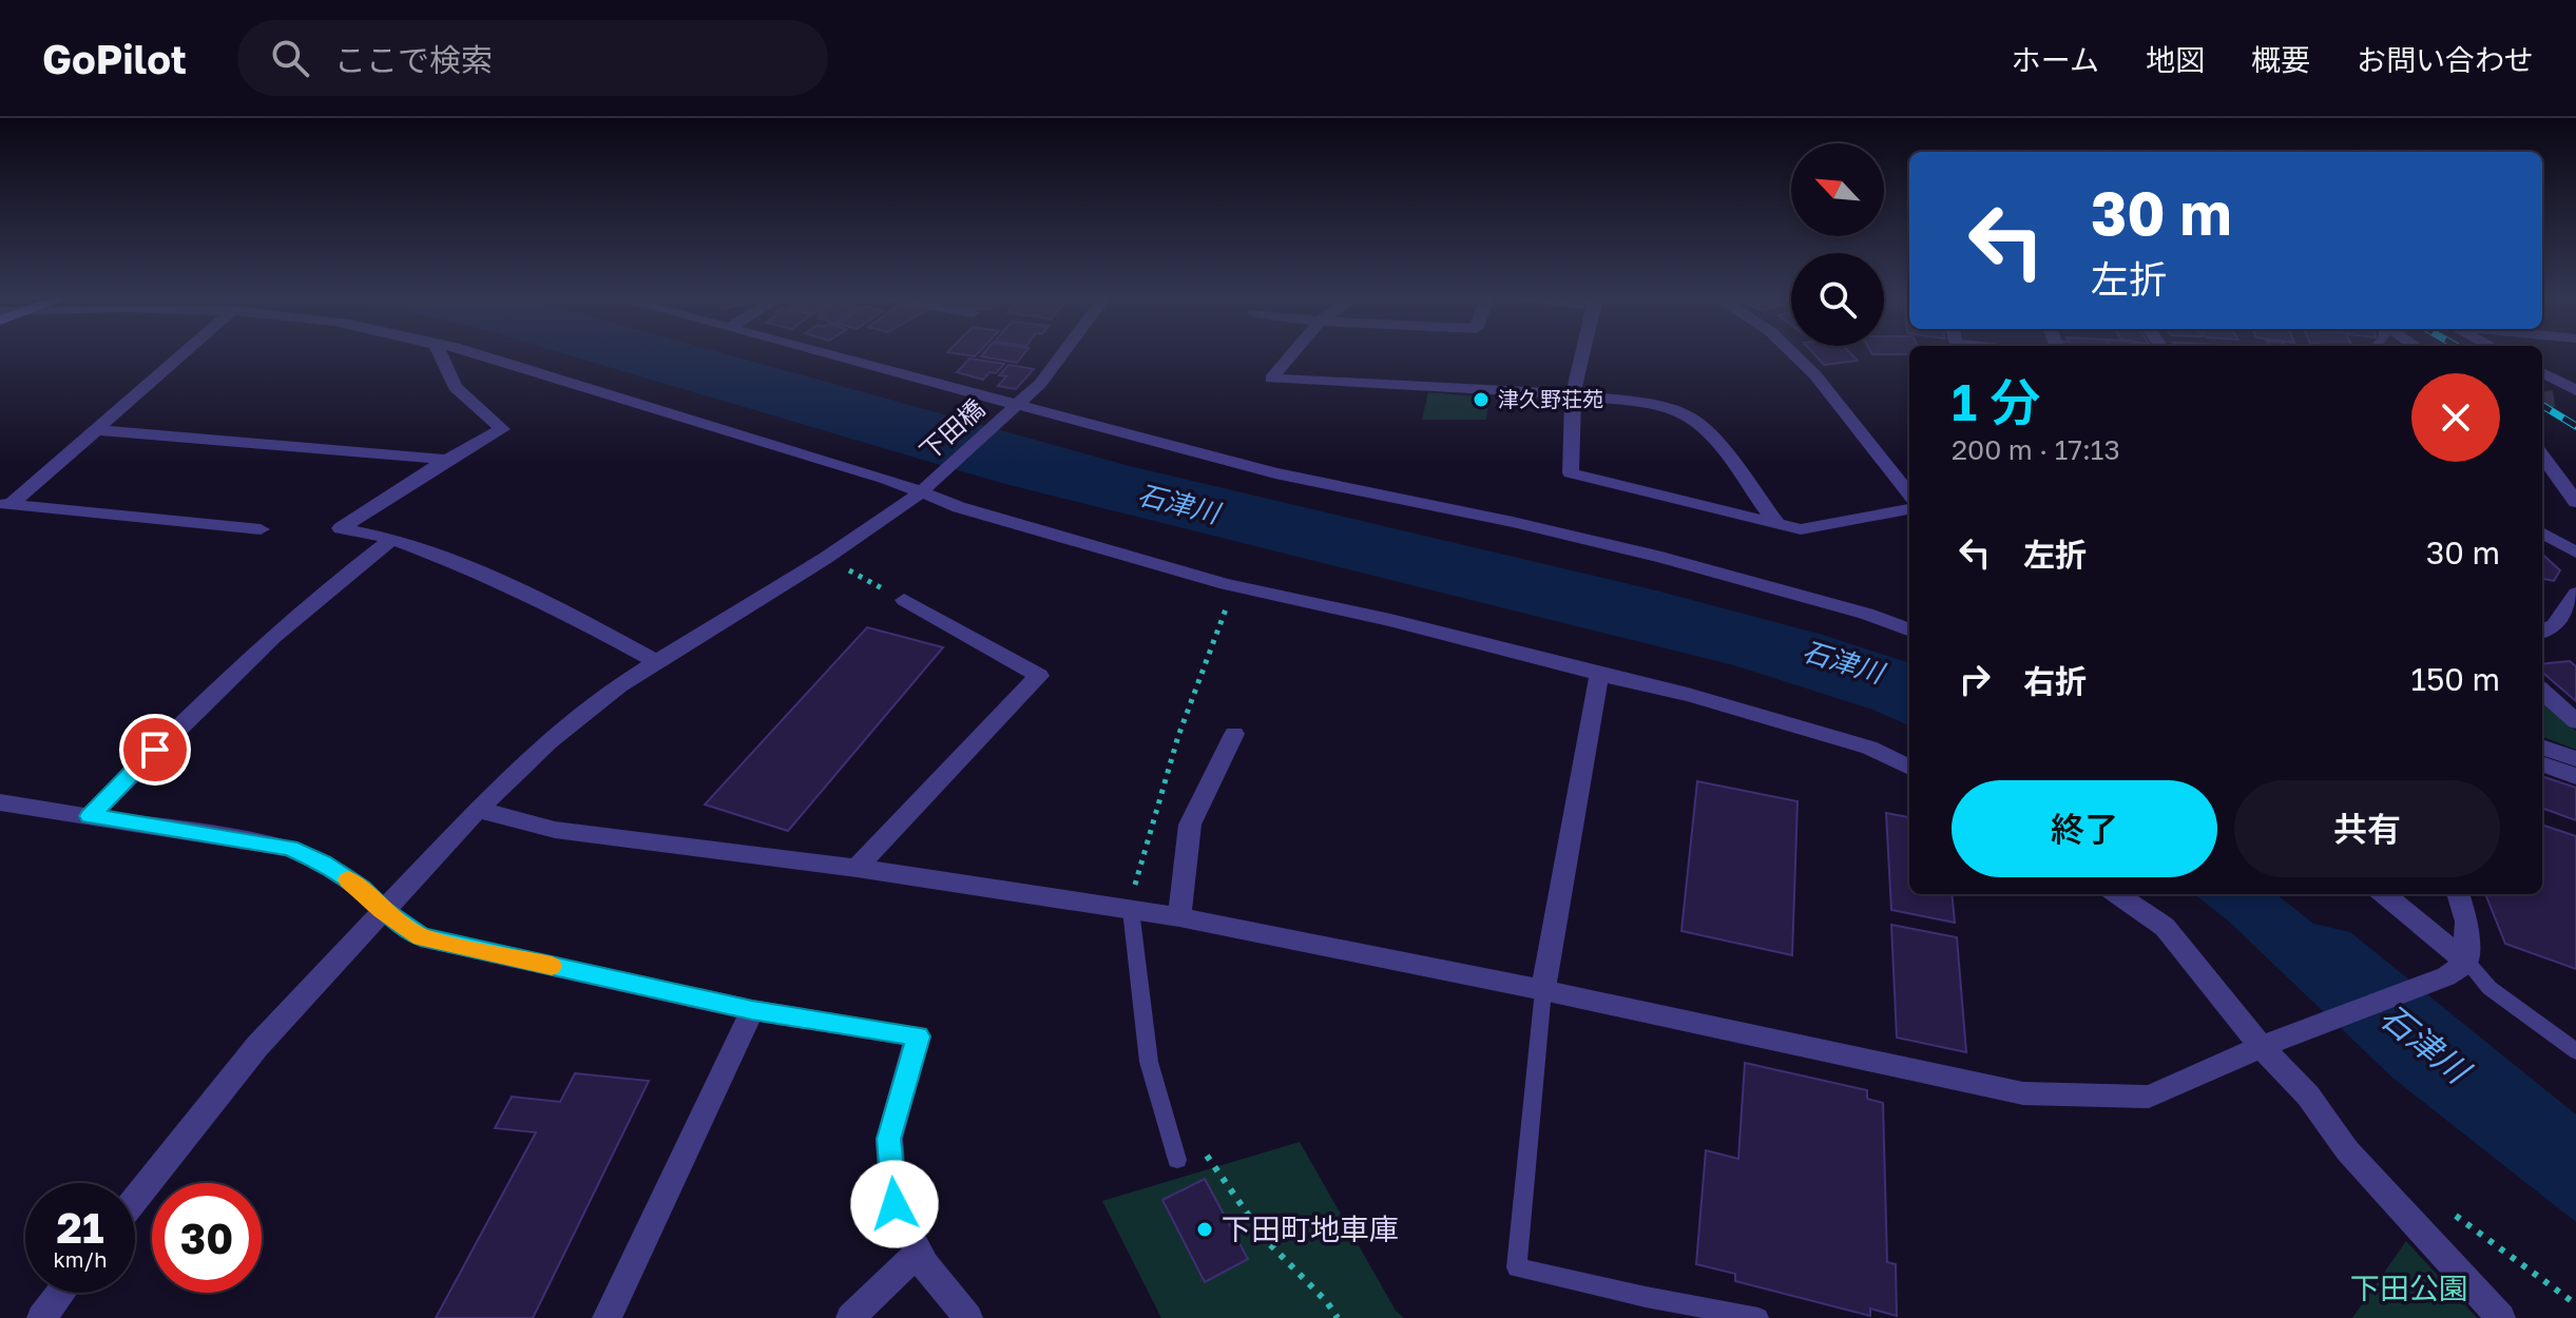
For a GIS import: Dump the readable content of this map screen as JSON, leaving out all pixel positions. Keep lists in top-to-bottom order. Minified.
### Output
{"streets":{"street":["下田橋"]},"water":["石津川"],"parks":["下田公園"],"places":["津久野荘苑","下田町地車庫"],"north":"top left","page":{"header":"GoPilot","search":"ここで検索","nav":["ホーム","地図","概要","お問い合わせ"],"turn":["30 m","左折"],"heading":["1 分","200 m · 17:13"],"list":[{"name":"左折","value":"30 m"},{"name":"右折","value":"150 m"}],"buttons":["終了","共有"],"speed":"21 km/h","limit":"30"}}
